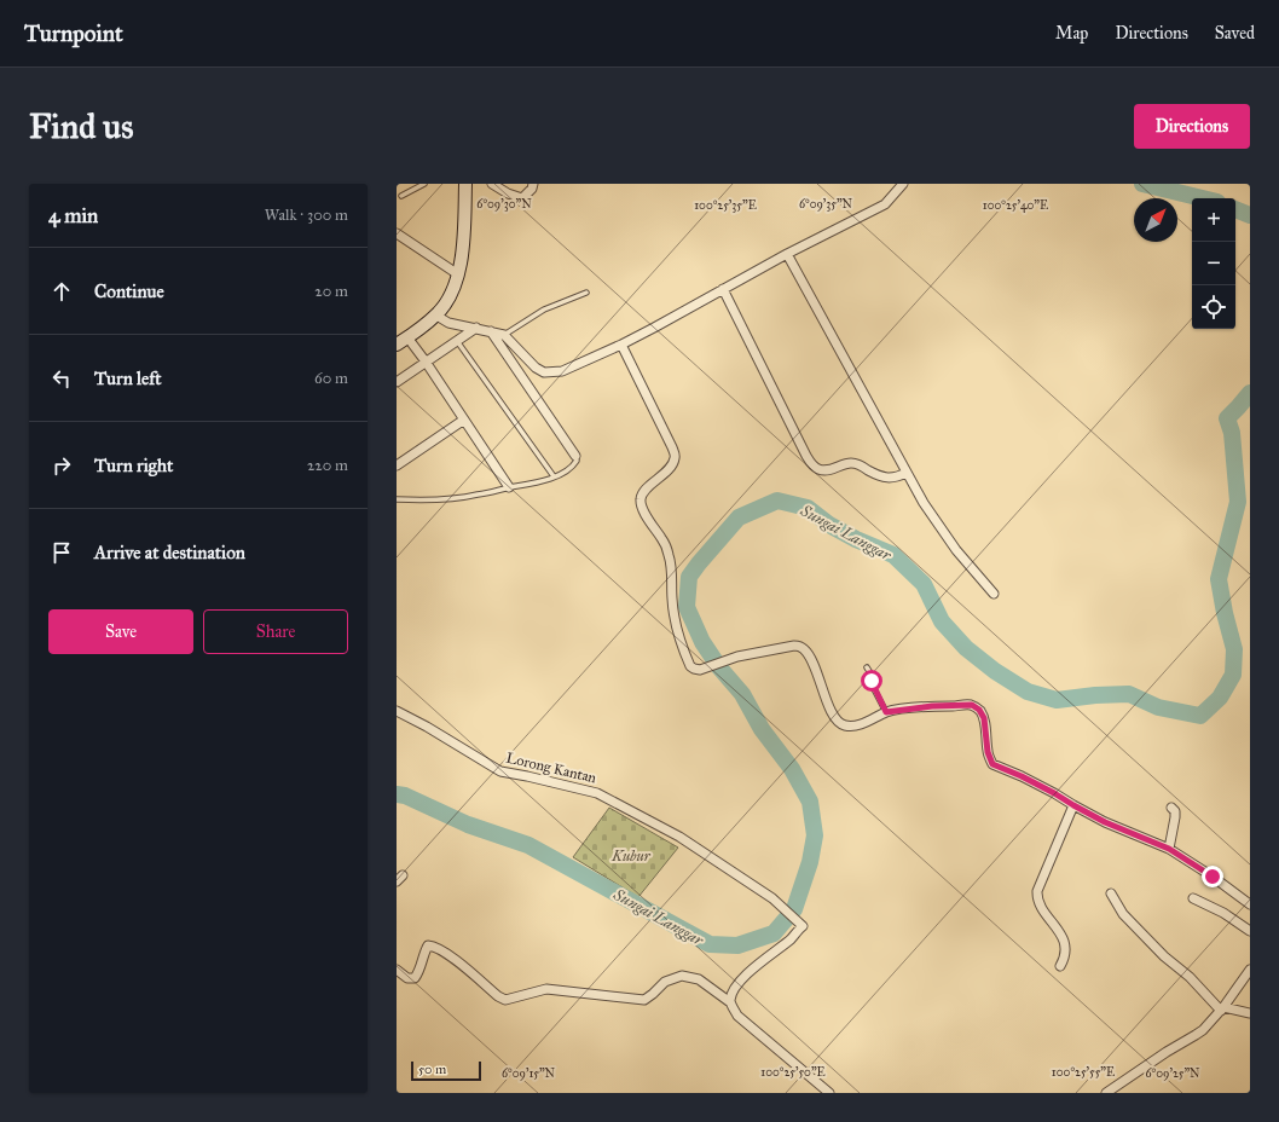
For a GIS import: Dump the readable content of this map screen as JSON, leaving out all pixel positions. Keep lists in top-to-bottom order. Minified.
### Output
{"streets":{"street":["Lorong Kantan"]},"water":["Sungai Langgar"],"parks":["Kubur"],"scale_bar":"50 m","north":"top right","page":{"header":"Turnpoint","nav":["Map","Directions","Saved"],"buttons":["Directions",["Save","Share"]],"title":"Find us","heading":["4 min","Walk · 300 m"],"map_buttons":["+","−"],"list":[["Continue","20 m"],["Turn left","60 m"],["Turn right","220 m"],"Arrive at destination"],"scale":"50 m"},"coordinates":["6°09'30\"N","6°09'35\"N","100°25'35\"E","100°25'40\"E","100°25'50\"E","100°25'55\"E","6°09'15\"N","6°09'25\"N"]}
